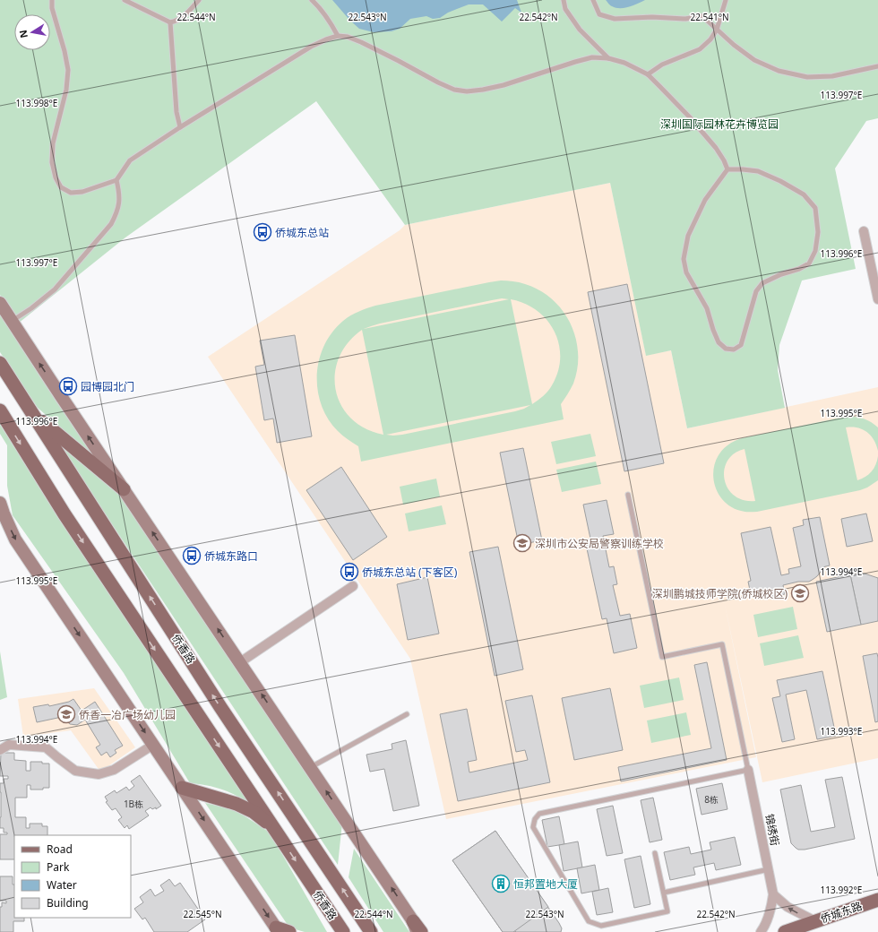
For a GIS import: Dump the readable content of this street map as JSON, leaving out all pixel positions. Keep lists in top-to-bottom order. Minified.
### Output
{"streets":{"main road":["侨香路","侨城东路"],"street":["锦绣街"]},"parks":["深圳国际园林花卉博览园"],"places":{"bus stop":["侨城东总站","园博园北门","侨城东路口","侨城东总站 (下客区)"],"school or university":["深圳市公安局警察训练学校","深圳鹏城技师学院(侨城校区)","侨香一冶广场幼儿园"],"building":["恒邦置地大厦"]},"house_numbers":["8栋","1B栋"],"legend":["Road","Park","Water","Building"],"north":"left","coordinates":["22.544°N","22.543°N","22.542°N","22.541°N","113.997°E","113.998°E","113.996°E","113.995°E","113.994°E","113.993°E","113.992°E","22.545°N"]}
